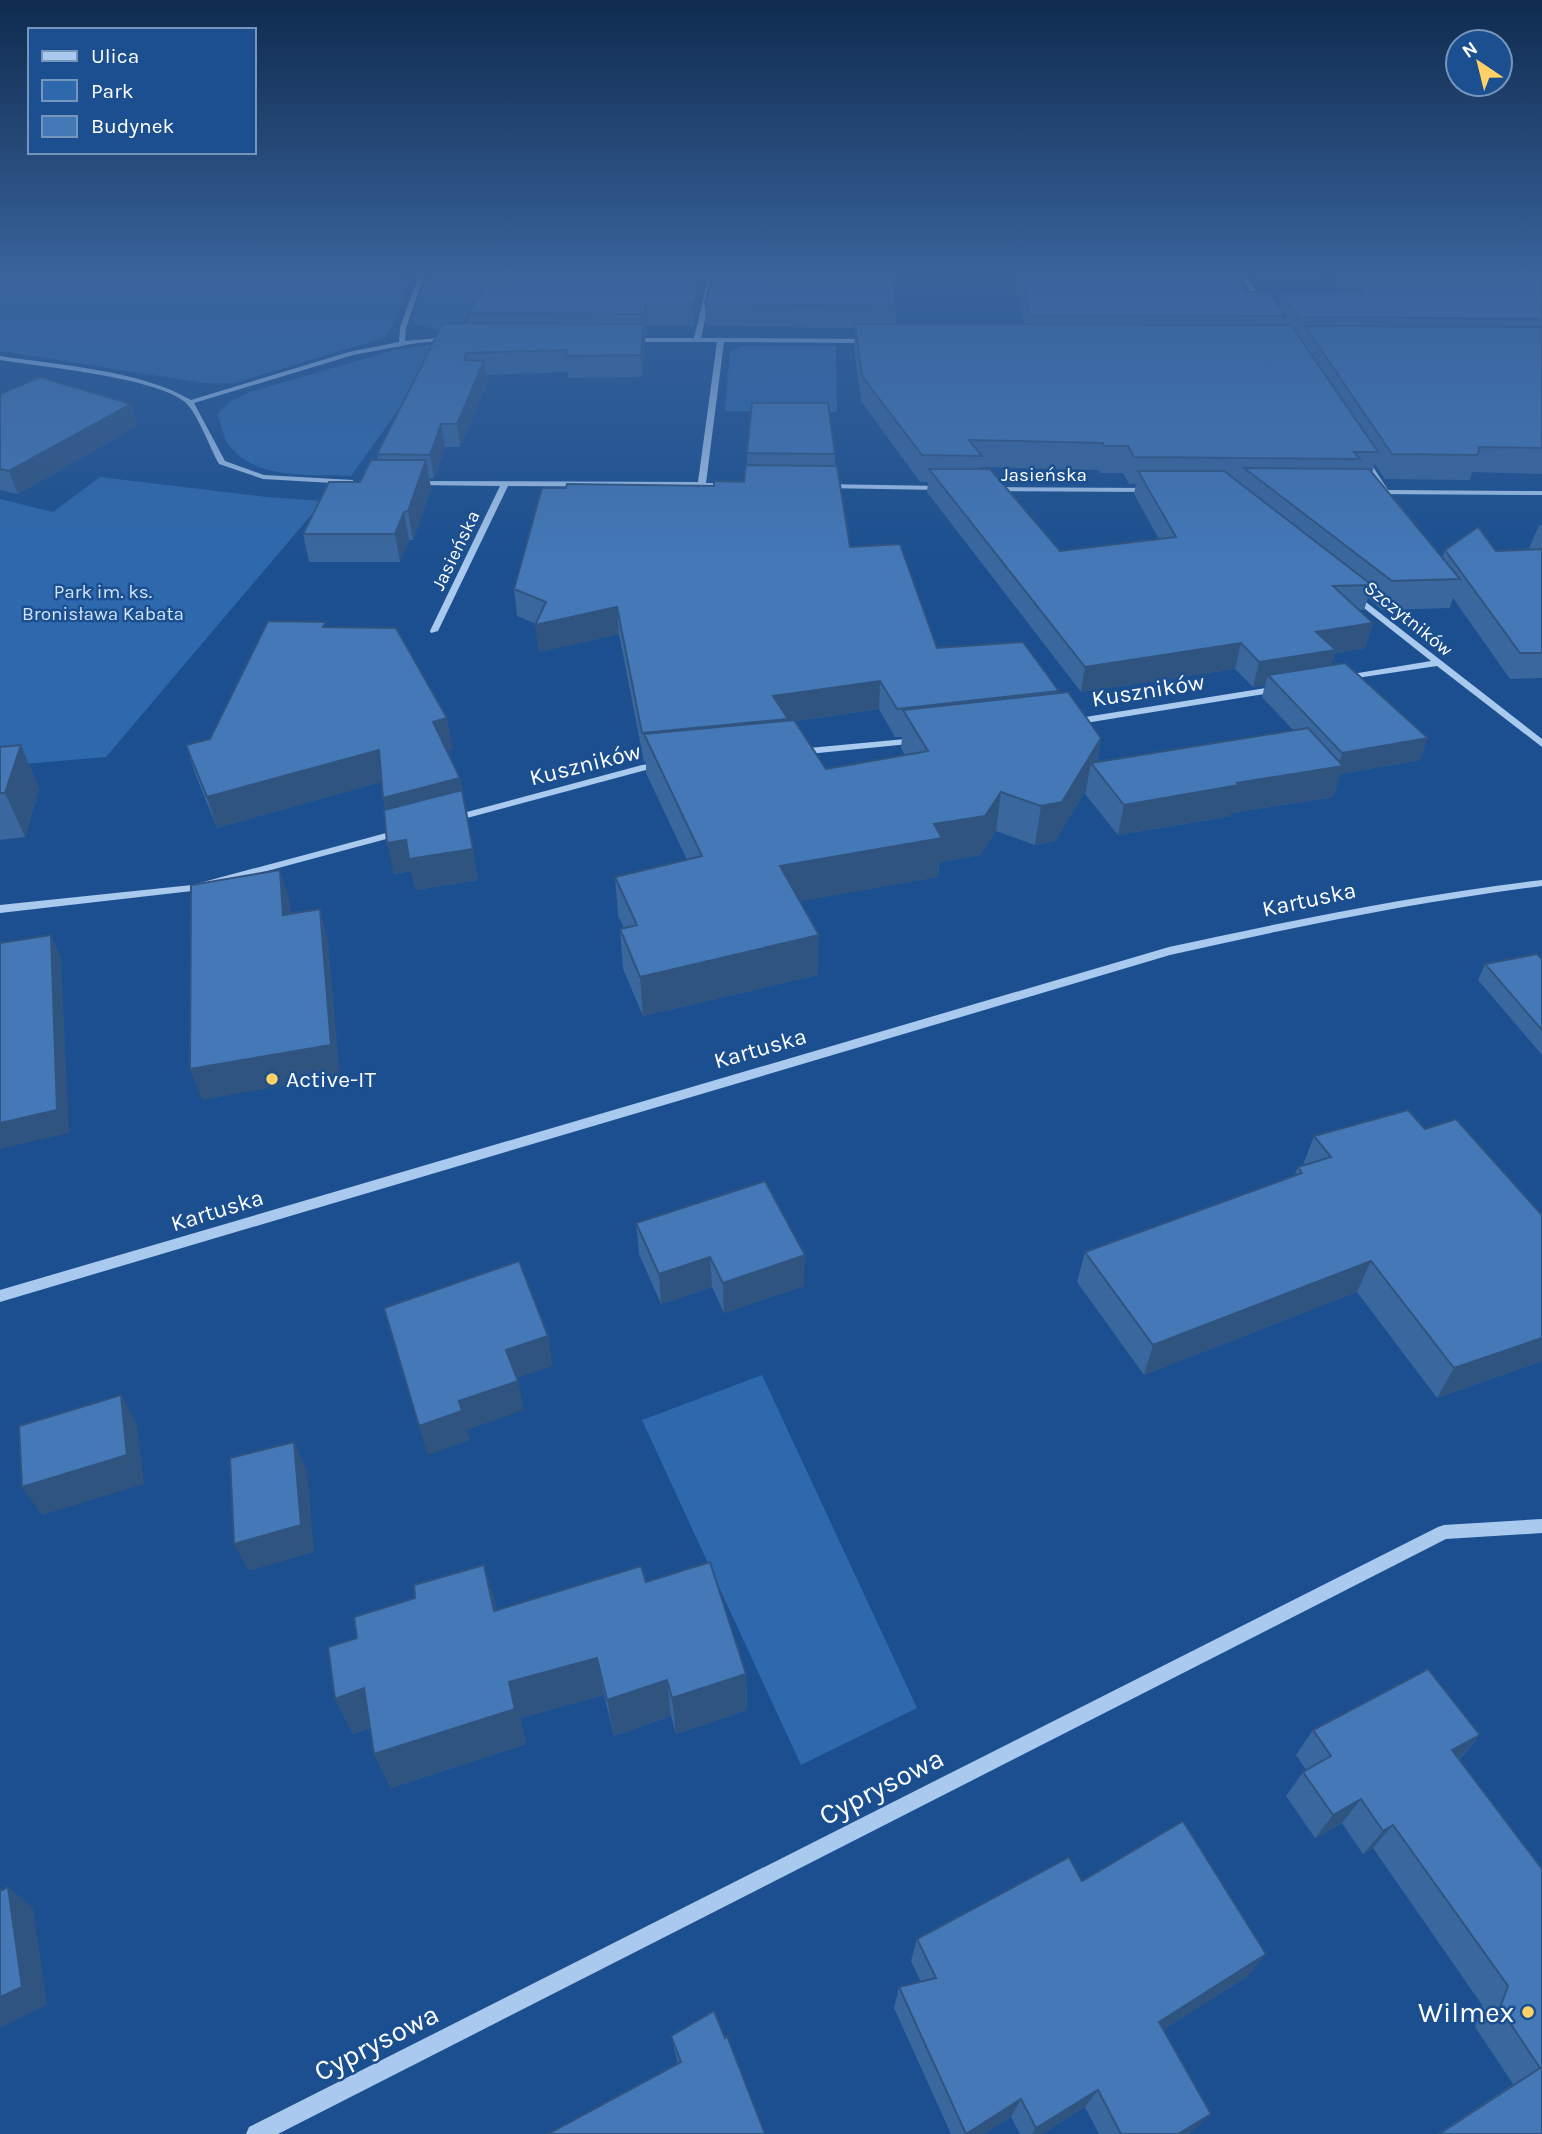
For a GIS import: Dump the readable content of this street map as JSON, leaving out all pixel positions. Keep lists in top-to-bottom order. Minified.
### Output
{"streets":{"street":["Jasieńska","Szczytników","Kuszników","Kartuska","Cyprysowa"]},"parks":["Park im. ks. Bronisława Kabata"],"places":["Active-IT","Wilmex"],"legend":["Ulica","Park","Budynek"],"north":"top left"}
